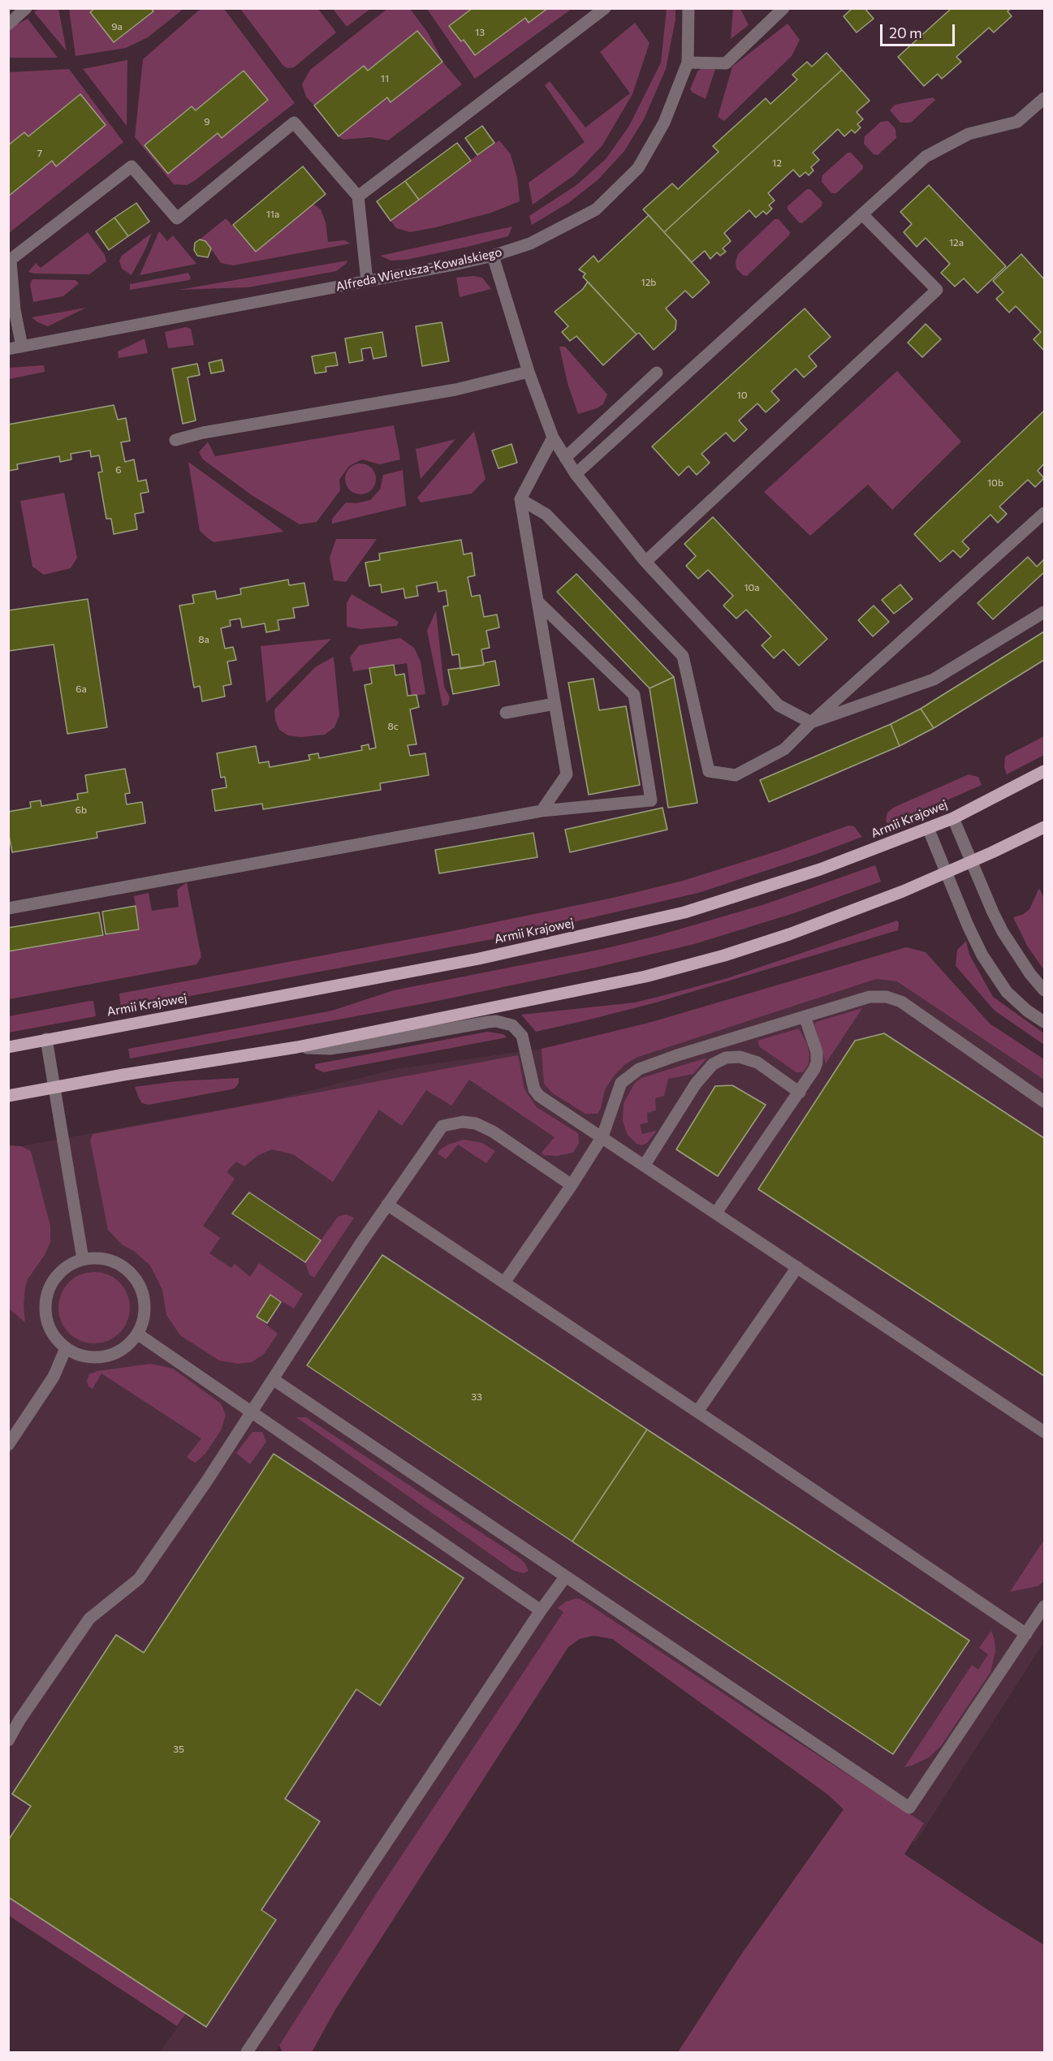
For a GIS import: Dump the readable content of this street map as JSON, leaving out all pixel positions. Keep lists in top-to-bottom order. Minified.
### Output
{"streets":{"main road":["Armii Krajowej"],"street":["Alfreda Wierusza-Kowalskiego"]},"house_numbers":["9a","13","11","9","7","12","11a","12a","12b","10","6","10b","10a","8a","6a","8c","6b","33","35"],"scale_bar":"20 m"}
